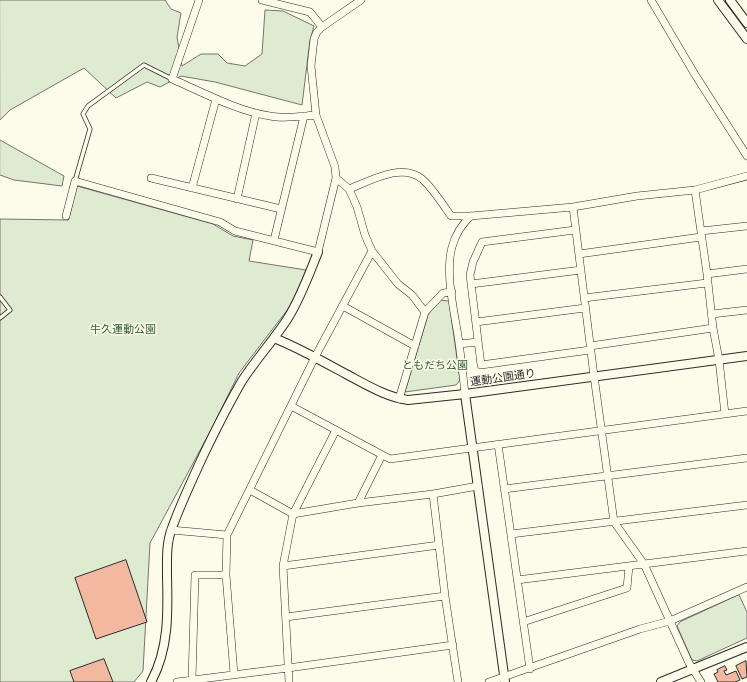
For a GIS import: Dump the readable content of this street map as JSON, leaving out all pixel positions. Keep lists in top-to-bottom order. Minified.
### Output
{"streets":{"street":["運動公園通り"]},"parks":["牛久運動公園","ともだち公園"]}
